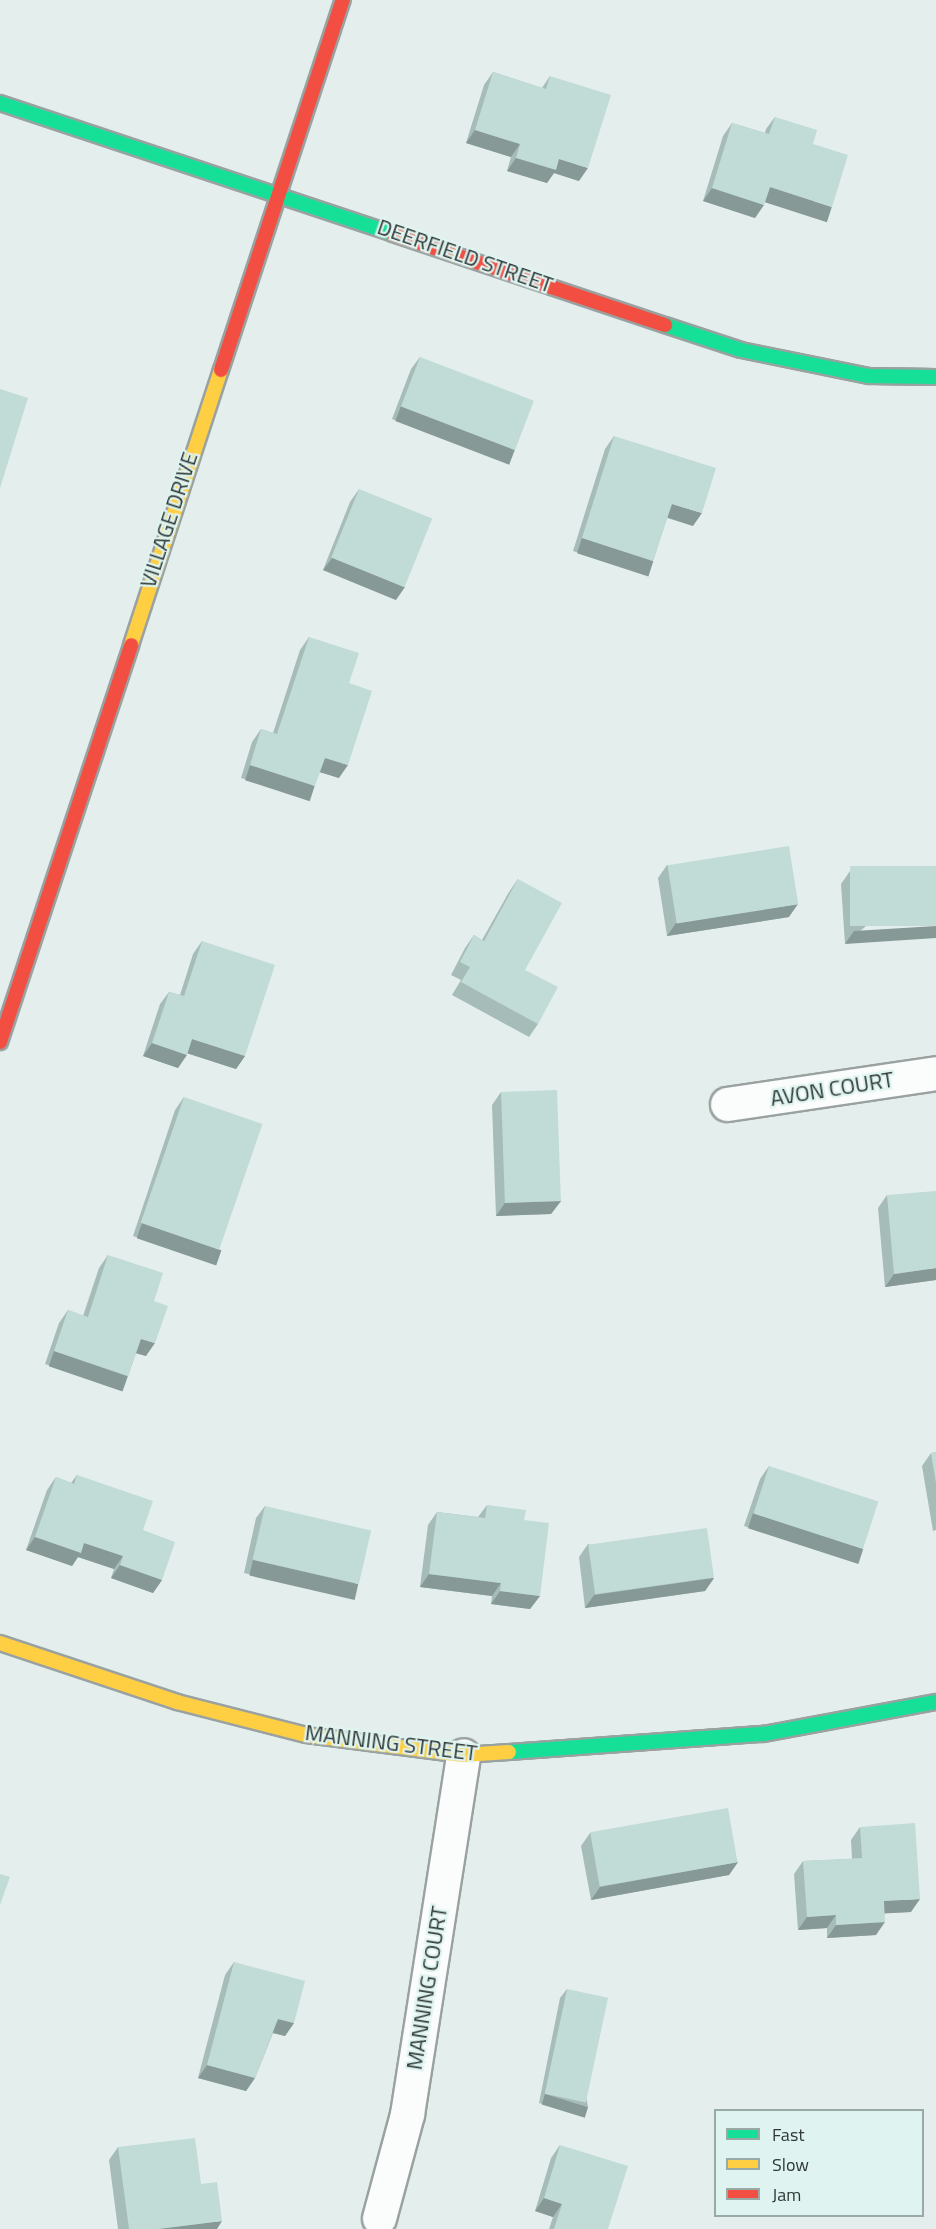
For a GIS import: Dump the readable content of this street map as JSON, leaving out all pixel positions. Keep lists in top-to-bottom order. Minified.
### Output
{"streets":{"street":["DEERFIELD STREET","VILLAGE DRIVE","AVON COURT","MANNING STREET","MANNING COURT"]},"crossings":[["DEERFIELD STREET","VILLAGE DRIVE"],["MANNING STREET","MANNING COURT"]],"legend":["Fast","Slow","Jam"]}
